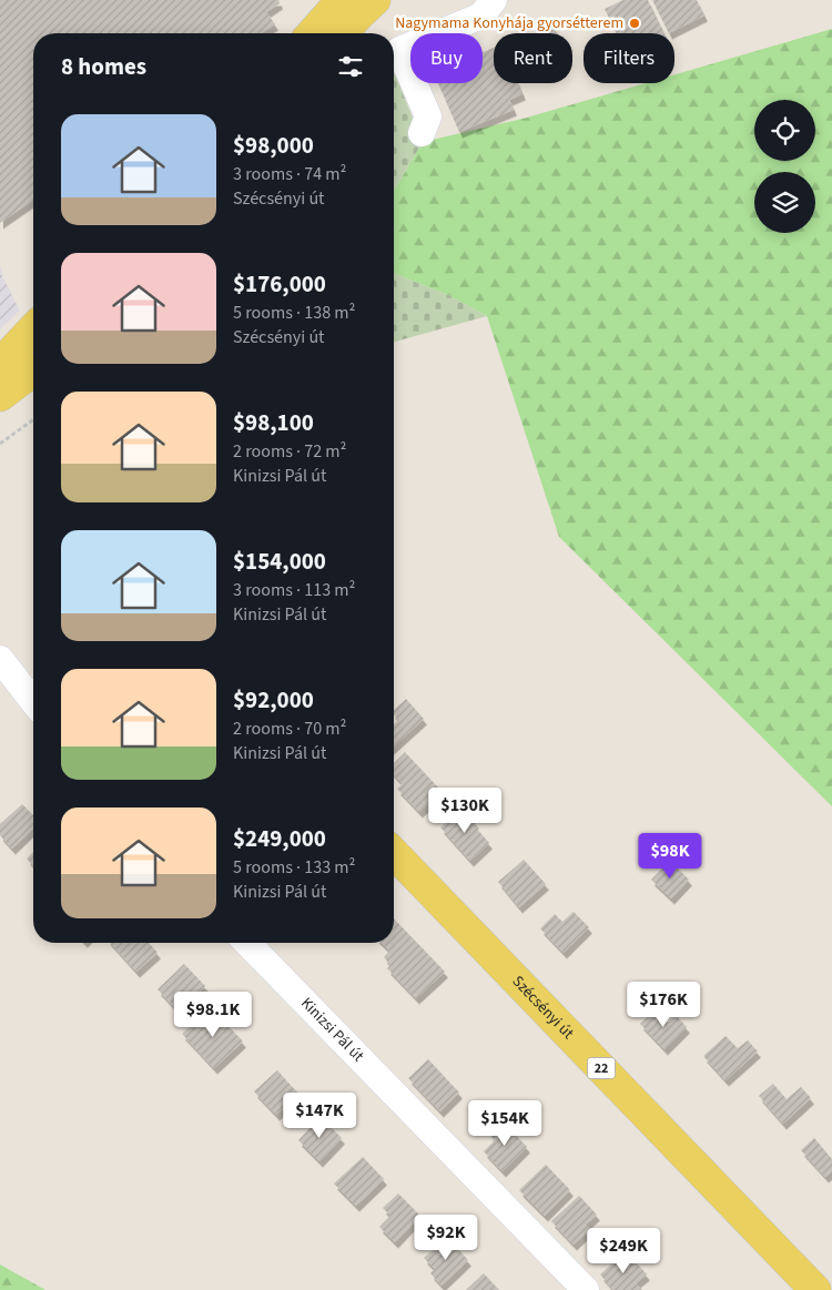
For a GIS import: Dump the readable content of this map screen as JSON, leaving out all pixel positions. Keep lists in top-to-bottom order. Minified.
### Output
{"streets":{"main road":["Szécsényi út","22"],"street":["Kinizsi Pál út"]},"places":["Nagymama Konyhája gyorsétterem"],"page":{"chip":["Buy","Rent","Filters"],"heading":"8 homes","list":[{"name":"$98,000","note":"3 rooms · 74 m² · Szécsényi út"},{"name":"$176,000","note":"5 rooms · 138 m² · Szécsényi út"},{"name":"$98,100","note":"2 rooms · 72 m² · Kinizsi Pál út"},{"name":"$154,000","note":"3 rooms · 113 m² · Kinizsi Pál út"},{"name":"$92,000","note":"2 rooms · 70 m² · Kinizsi Pál út"},{"name":"$249,000","note":"5 rooms · 133 m² · Kinizsi Pál út"}],"price":["$130K","$98K","$176K","$98.1K","$147K","$154K","$92K","$249K"]}}
